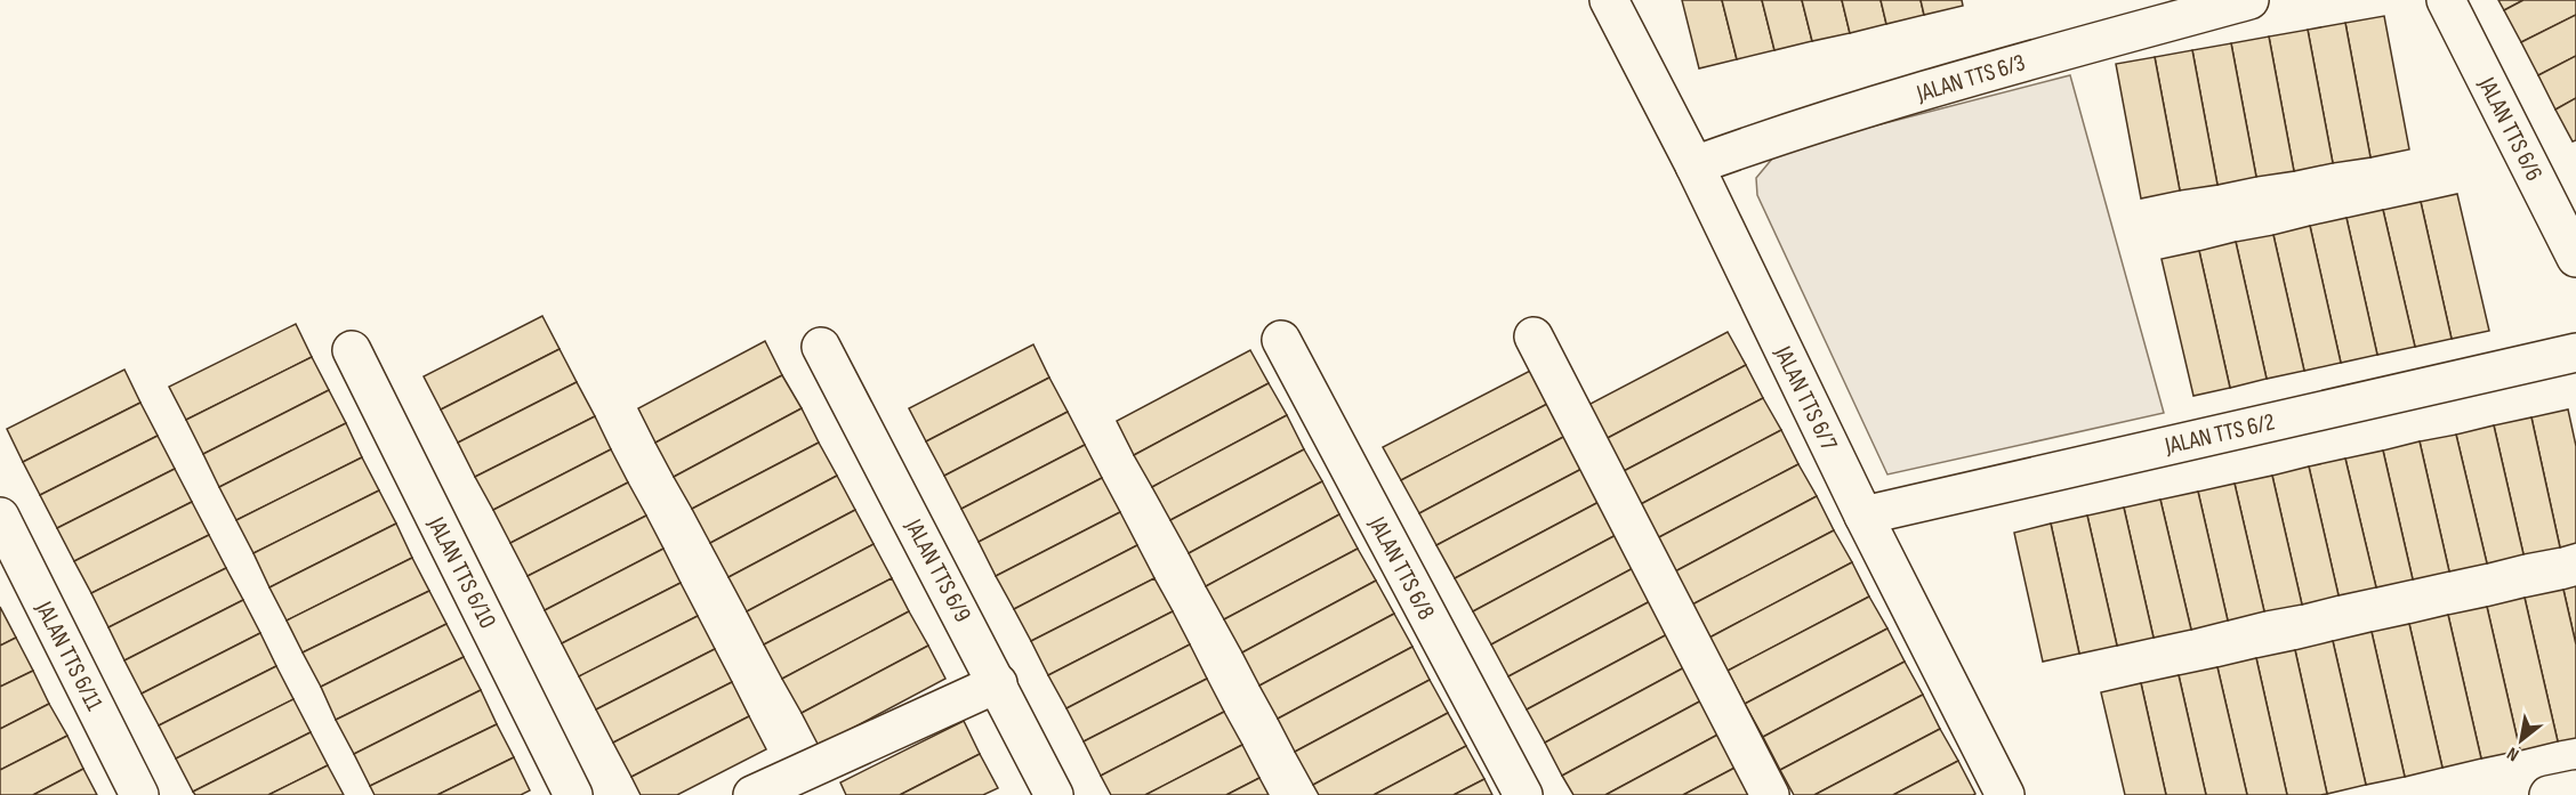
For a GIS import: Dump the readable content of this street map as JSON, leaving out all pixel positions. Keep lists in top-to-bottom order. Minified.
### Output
{"streets":{"street":["JALAN TTS 6/3","JALAN TTS 6/6","JALAN TTS 6/7","JALAN TTS 6/2","JALAN TTS 6/8","JALAN TTS 6/9","JALAN TTS 6/10","JALAN TTS 6/11"]},"crossings":[["JALAN TTS 6/3","JALAN TTS 6/7"],["JALAN TTS 6/7","JALAN TTS 6/2"]],"north":"bottom left"}
